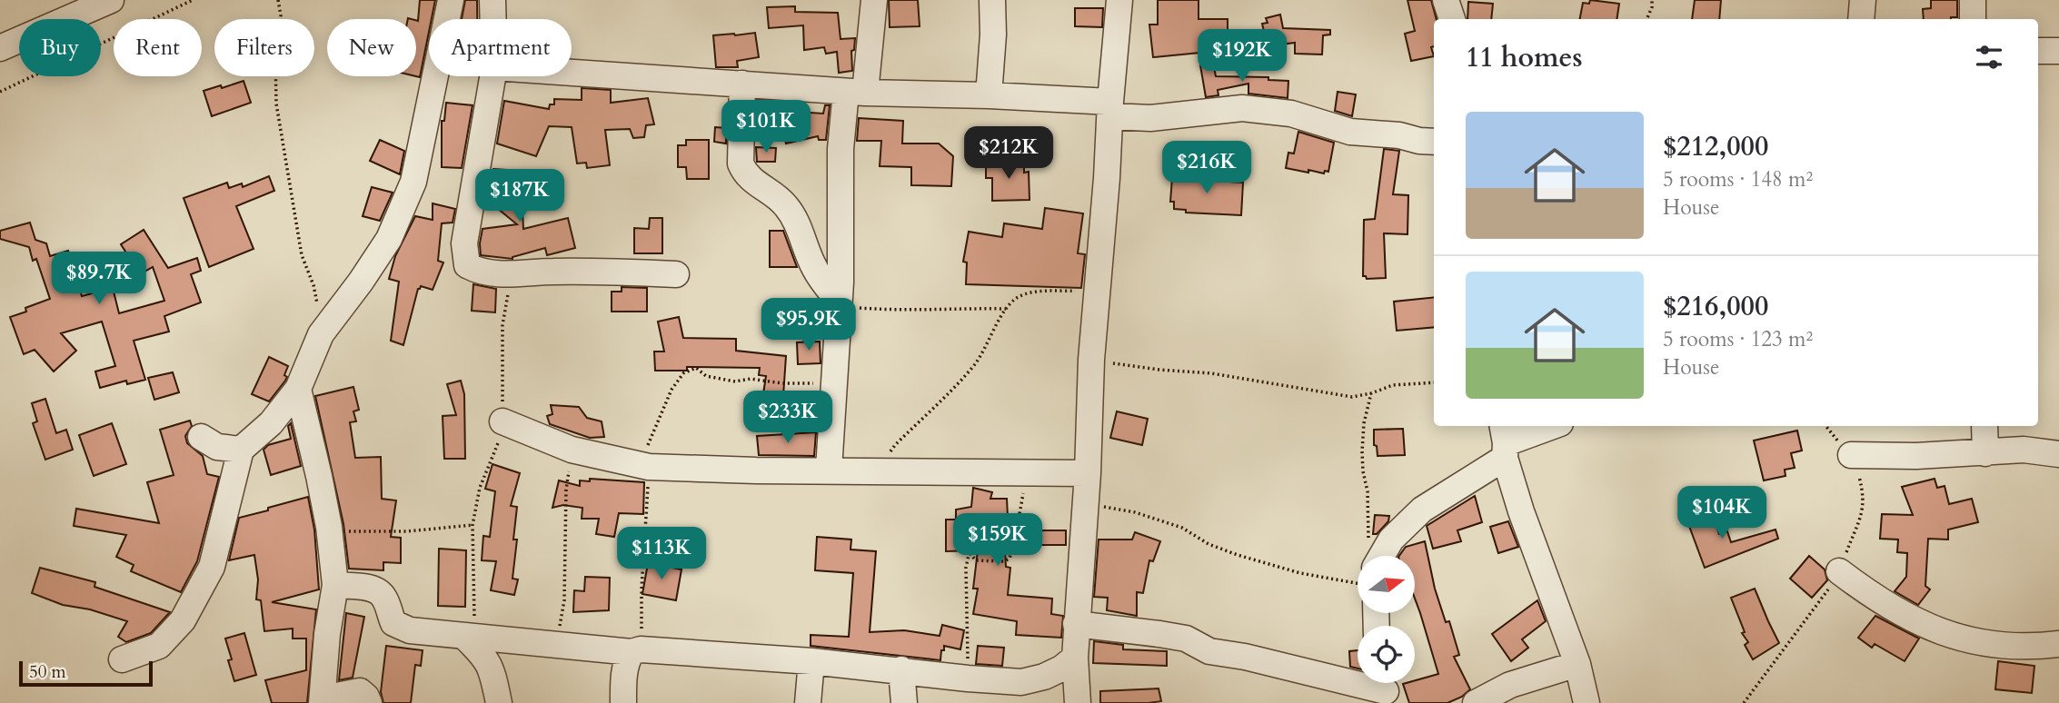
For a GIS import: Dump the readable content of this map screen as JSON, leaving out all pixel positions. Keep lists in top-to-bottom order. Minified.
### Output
{"scale_bar":"50 m","north":"right","page":{"chip":["Buy","Rent","Filters","New","Apartment"],"heading":"11 homes","price":["$192K","$101K","$212K","$216K","$187K","$89.7K","$95.9K","$233K","$104K","$159K","$113K"],"list":[{"name":"$212,000","note":"5 rooms · 148 m² · House"},{"name":"$216,000","note":"5 rooms · 123 m² · House"}],"scale":"50 m"}}
